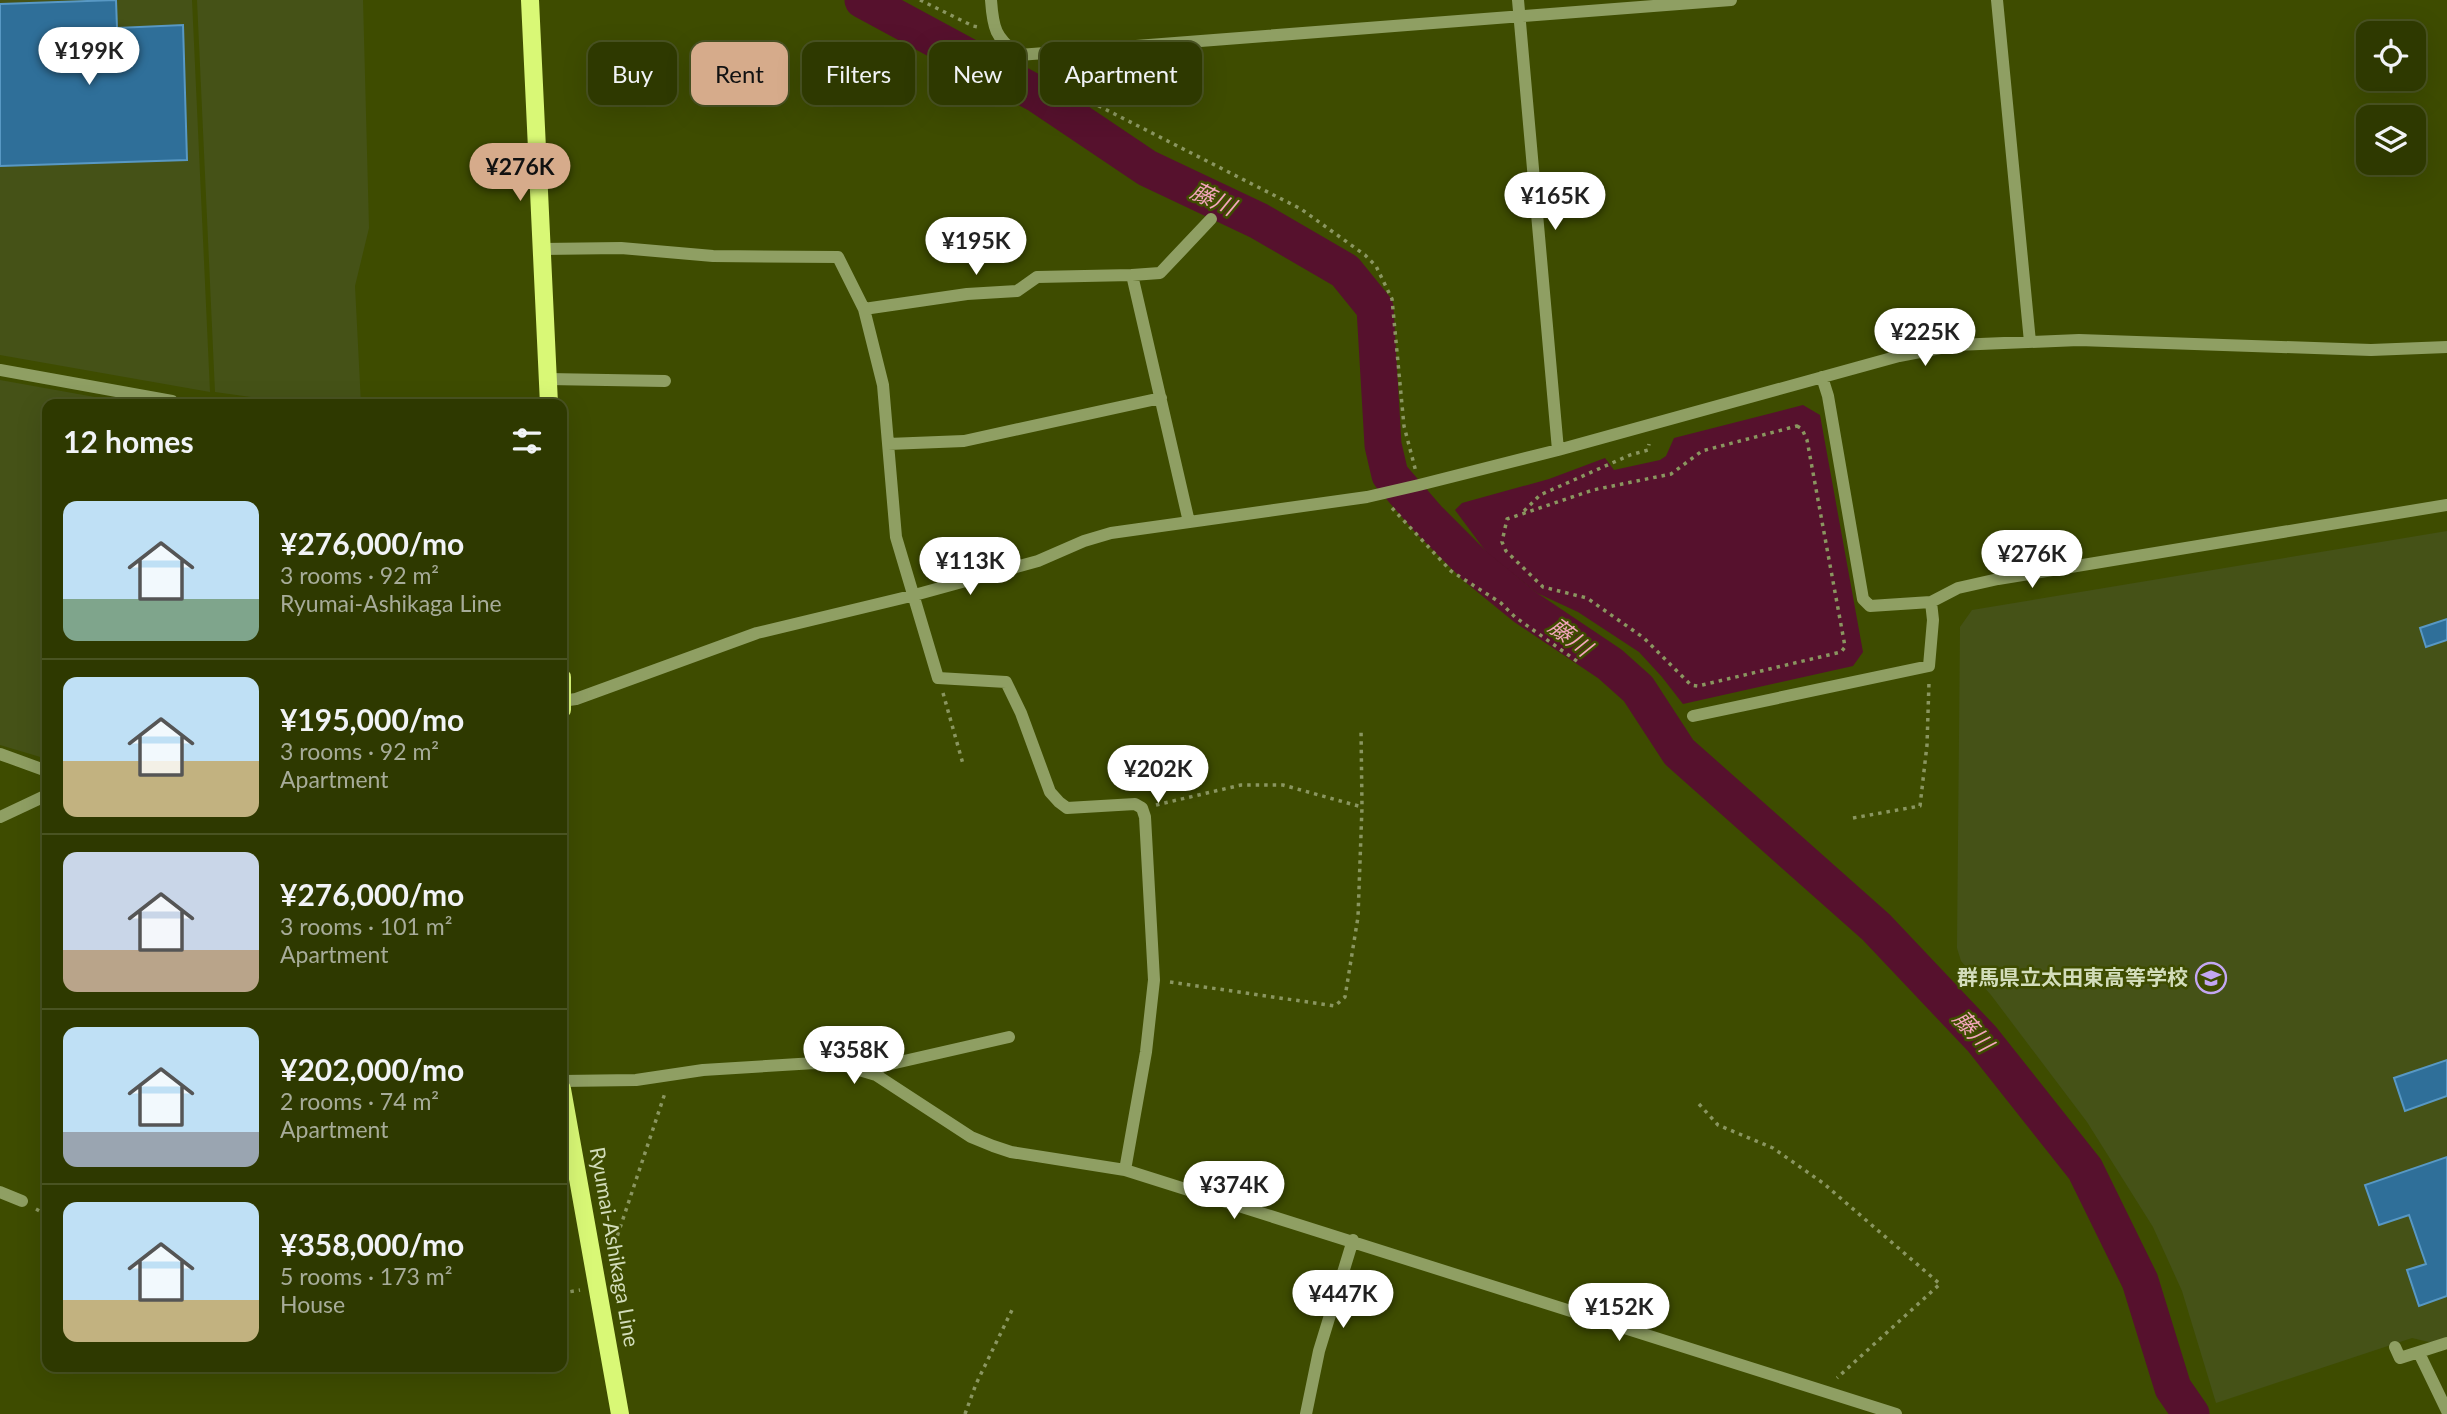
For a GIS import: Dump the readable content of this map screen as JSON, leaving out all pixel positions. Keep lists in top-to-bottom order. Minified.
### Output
{"streets":{"main road":["Ryumai-Ashikaga Line"]},"water":["藤川"],"places":{"school or university":["群馬県立太田東高等学校"]},"page":{"price":["¥199K","¥276K","¥165K","¥195K","¥225K","¥276K","¥113K","¥202K","¥358K","¥374K","¥447K","¥152K"],"chip":["Buy","Rent","Filters","New","Apartment"],"heading":"12 homes","list":[{"name":"¥276,000/mo","note":"3 rooms · 92 m² · Ryumai-Ashikaga Line"},{"name":"¥195,000/mo","note":"3 rooms · 92 m² · Apartment"},{"name":"¥276,000/mo","note":"3 rooms · 101 m² · Apartment"},{"name":"¥202,000/mo","note":"2 rooms · 74 m² · Apartment"},{"name":"¥358,000/mo","note":"5 rooms · 173 m² · House"}]}}
